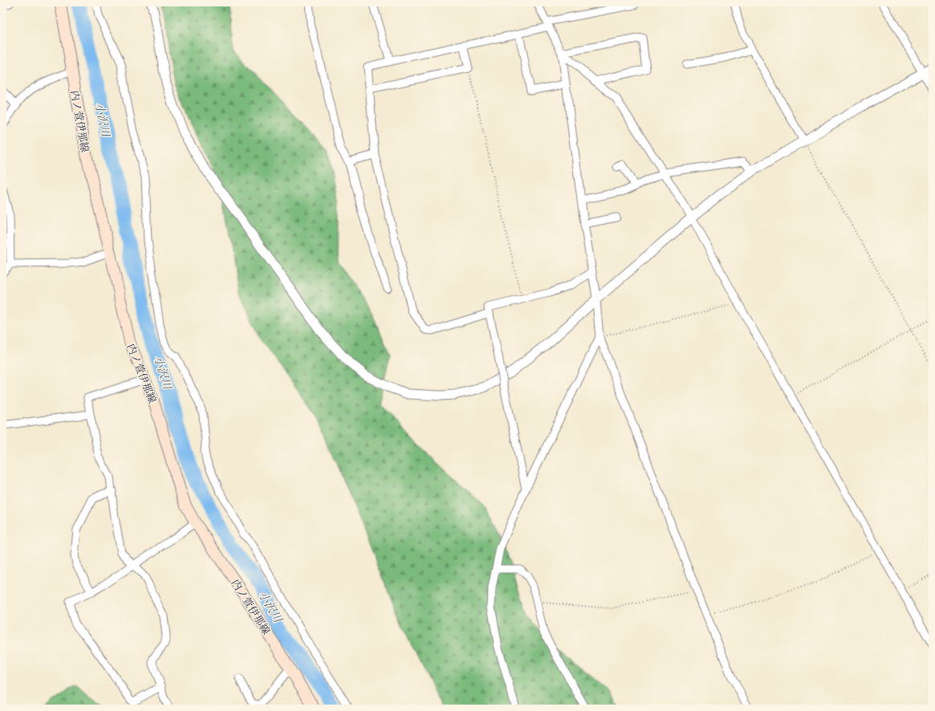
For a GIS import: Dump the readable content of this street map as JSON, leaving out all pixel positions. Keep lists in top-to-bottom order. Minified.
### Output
{"streets":{"main road":["内ノ萱伊那線"]},"water":["小沢川"]}
